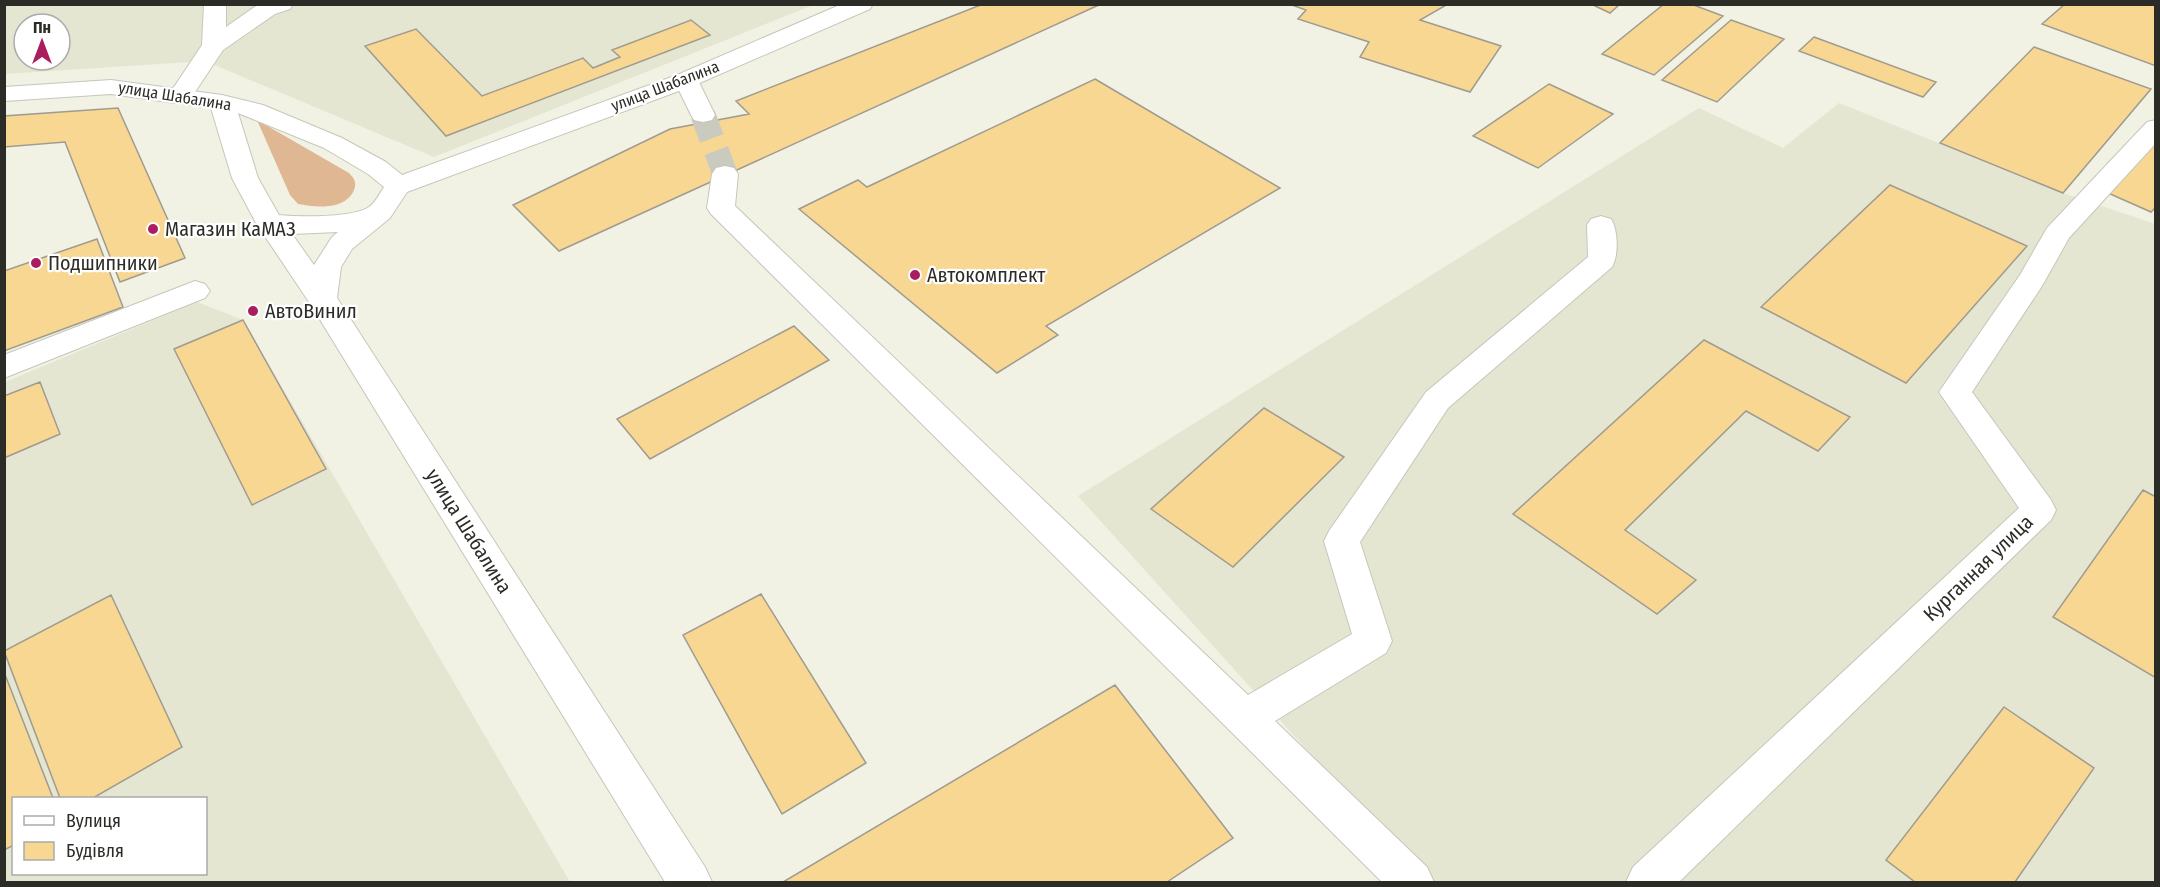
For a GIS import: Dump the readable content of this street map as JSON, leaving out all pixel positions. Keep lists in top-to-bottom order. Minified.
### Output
{"streets":{"main road":["улица Шабалина","Курганная улица"]},"places":["Магазин КаМАЗ","Подшипники","Автокомплект","АвтоВинил"],"legend":["Вулиця","Будівля"],"north":"top"}
